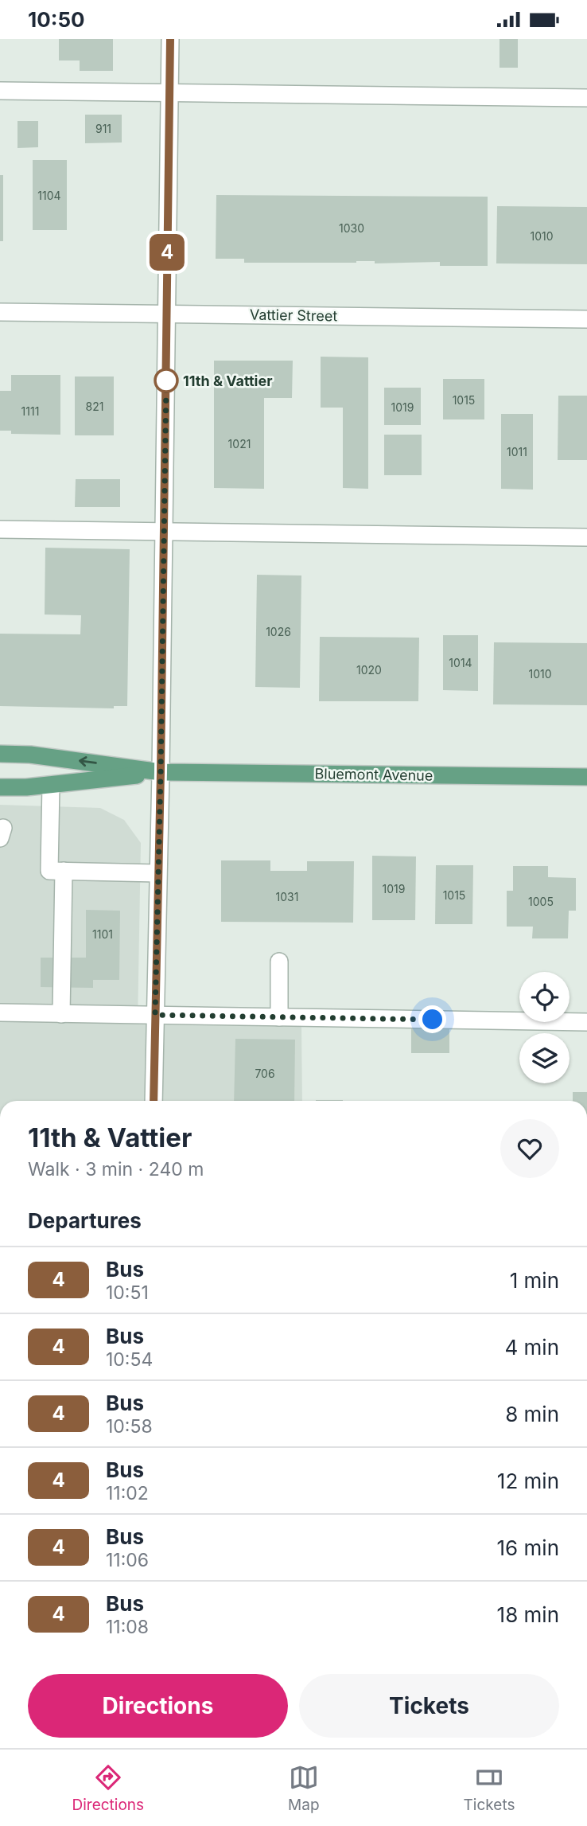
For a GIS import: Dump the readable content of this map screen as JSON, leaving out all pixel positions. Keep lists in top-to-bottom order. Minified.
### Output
{"streets":{"main road":["Bluemont Avenue"],"street":["Vattier Street"]},"places":["11th & Vattier"],"lines":["bus line 4"],"house_numbers":["911","1104","1030","1010","1015","821","1019","1111","1021","1011","1026","1014","1020","1010","1019","1015","1031","1005","1101","706"],"page":{"status":"10:50","on_map":"4","heading":[["11th & Vattier","Walk · 3 min · 240 m"],"Departures"],"list":[{"mark":"4","name":"Bus","note":"10:51","value":"1 min"},{"mark":"4","name":"Bus","note":"10:54","value":"4 min"},{"mark":"4","name":"Bus","note":"10:58","value":"8 min"},{"mark":"4","name":"Bus","note":"11:02","value":"12 min"},{"mark":"4","name":"Bus","note":"11:06","value":"16 min"},{"mark":"4","name":"Bus","note":"11:08","value":"18 min"}],"buttons":["Directions","Tickets"],"tabs":["Directions","Map","Tickets"]}}
